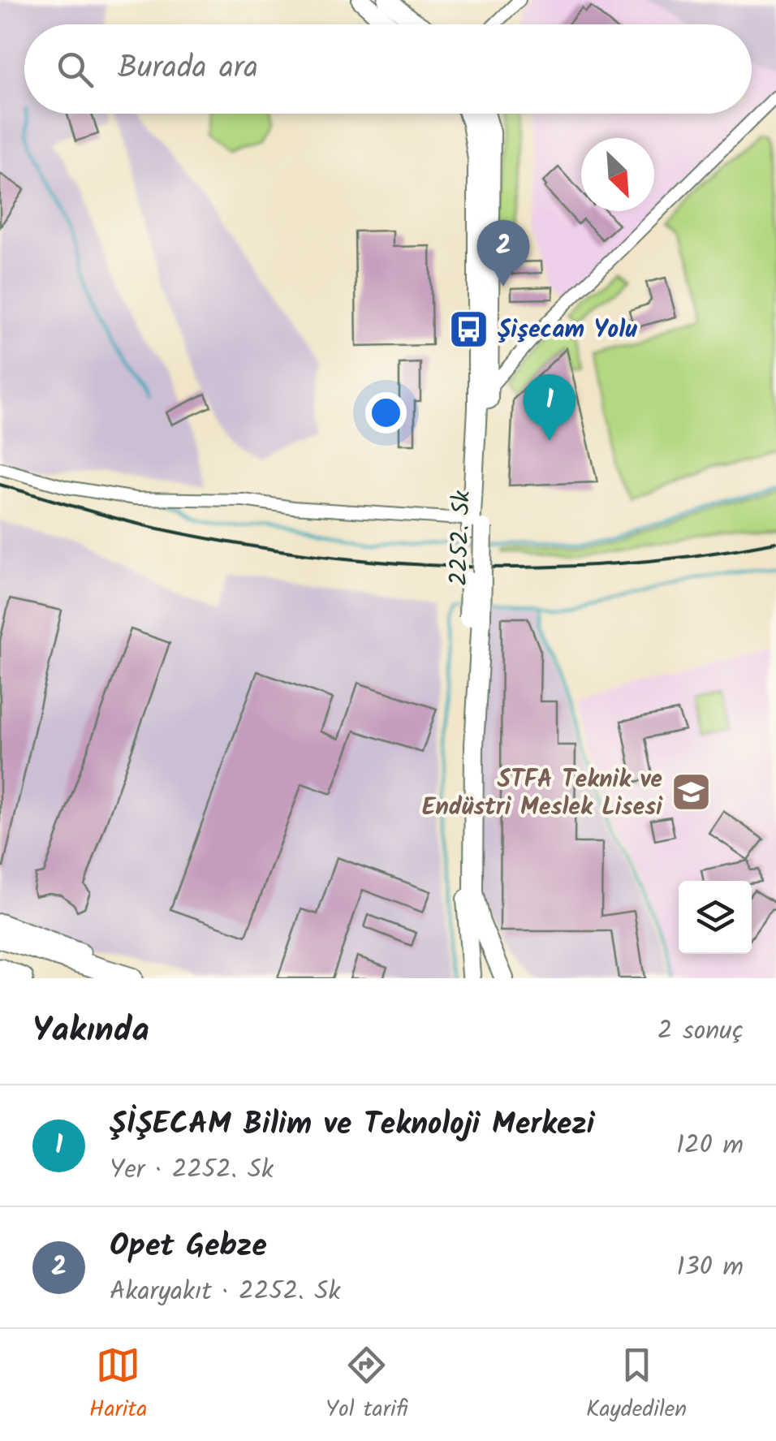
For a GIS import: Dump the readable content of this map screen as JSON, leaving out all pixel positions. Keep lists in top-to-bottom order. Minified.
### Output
{"streets":{"main road":["2252. Sk"]},"places":{"bus stop":["Şişecam Yolu"],"school or university":["STFA Teknik ve Endüstri Meslek Lisesi"]},"north":"bottom right","page":{"search":"Burada ara","pins":["2","1"],"heading":["Yakında","2 sonuç"],"list":[{"mark":"1","name":"ŞİŞECAM Bilim ve Teknoloji Merkezi","note":"Yer · 2252. Sk","value":"120 m"},{"mark":"2","name":"Opet Gebze","note":"Akaryakıt · 2252. Sk","value":"130 m"}],"nav":["Harita","Yol tarifi","Kaydedilen"]}}
